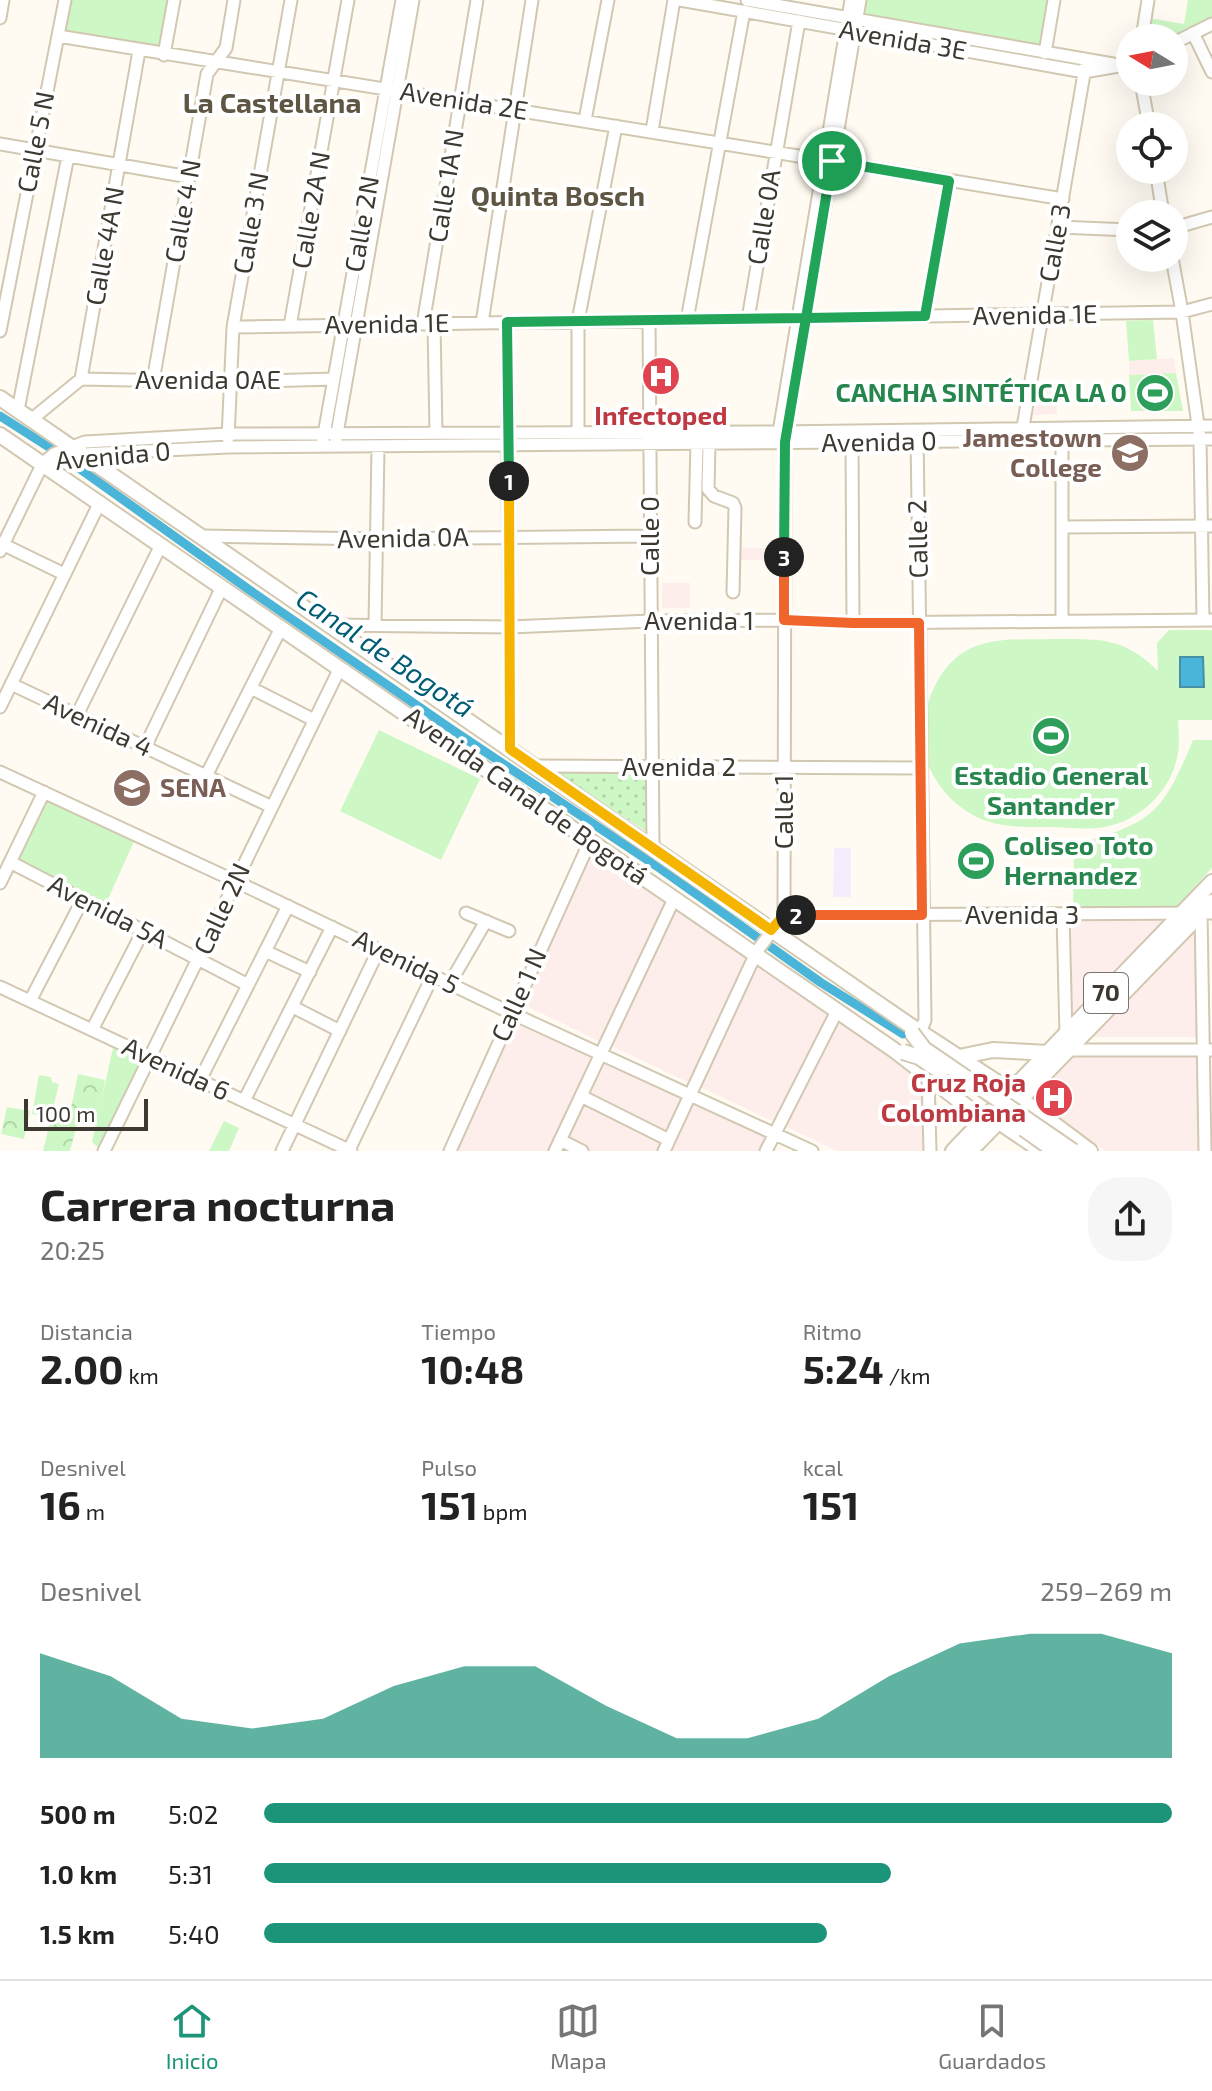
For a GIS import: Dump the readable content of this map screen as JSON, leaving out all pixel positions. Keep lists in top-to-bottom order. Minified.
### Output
{"streets":{"main road":["Avenida Canal de Bogotá","70"],"street":["Avenida 3E","Avenida 2E","Calle 5 N","Calle 1A N","Calle 2A N","Calle 4 N","Calle 0A","Calle 3 N","Calle 2N","Calle 3","Calle 4A N","Avenida 1E","Avenida 0AE","Avenida 0","Calle 0","Avenida 0A","Calle 2","Avenida 1","Avenida 4","Avenida 2","Calle 1","Avenida 5A","Avenida 3","Avenida 5","Calle 1 N","Avenida 6"]},"crossings":[["Avenida 3E","Calle 0A"],["Avenida 3E","Calle 3"],["Avenida 3E","Calle 1"],["Avenida 2E","Calle 5 N"],["Avenida 2E","Calle 1A N"],["Avenida 2E","Calle 2A N"],["Avenida 2E","Calle 4 N"],["Avenida 2E","Calle 0A"],["Avenida 2E","Calle 3 N"],["Avenida 2E","Calle 2N"],["Avenida 2E","Calle 3"],["Avenida 2E","Calle 4A N"],["Avenida 2E","Calle 1"],["Calle 1A N","Avenida 1E"],["Calle 1A N","Avenida 0"],["Calle 2A N","Avenida 1E"],["Calle 4 N","Avenida 0AE"],["Calle 0A","Avenida 1E"],["Calle 3 N","Avenida 1E"],["Calle 3 N","Avenida 0AE"],["Calle 3 N","Avenida 0"],["Calle 2N","Avenida 1E"],["Calle 2N","Avenida 0AE"],["Calle 2N","Avenida 0"],["Calle 2N","Avenida 4"],["Calle 2N","Avenida Canal de Bogotá"],["Calle 2N","Avenida 5A"],["Calle 2N","Avenida 5"],["Calle 2N","Avenida 6"],["Calle 3","Avenida 1E"],["Calle 3","Avenida 0"],["Calle 4A N","Avenida 0AE"],["Avenida 1E","Calle 0"],["Avenida 1E","Calle 1"],["Avenida 0","Calle 0"],["Avenida 0","Calle 2"],["Avenida 0","Avenida Canal de Bogotá"],["Avenida 0","Calle 1"],["Calle 0","Avenida 0A"],["Calle 0","Avenida 1"],["Calle 0","Avenida 2"],["Calle 0","Avenida Canal de Bogotá"],["Avenida 0A","Avenida Canal de Bogotá"],["Calle 2","Avenida 1"],["Calle 2","Avenida 2"],["Calle 2","Avenida Canal de Bogotá"],["Calle 2","Avenida 3"],["Avenida 1","Avenida Canal de Bogotá"],["Avenida 1","Calle 1"],["Avenida 2","Avenida Canal de Bogotá"],["Avenida 2","Calle 1"],["Avenida Canal de Bogotá","Calle 1 N"],["Calle 1","Avenida 3"],["Avenida 3","70"],["Avenida 5","Calle 1 N"]],"districts":["La Castellana","Quinta Bosch"],"water":["Canal de Bogotá"],"places":{"hospital":["Infectoped","Cruz Roja Colombiana"],"sports":["CANCHA SINTÉTICA LA 0","Estadio General Santander","Coliseo Toto Hernandez"],"school or university":["Jamestown College","SENA"]},"scale_bar":"100 m","north":"left","page":{"pins":["1","3","2"],"scale":"100 m","heading":["Carrera nocturna","20:25"],"stats":[["Distancia","2.00 km"],["Tiempo","10:48"],["Ritmo","5:24 /km"],["Desnivel","16 m"],["Pulso","151 bpm"],["kcal","151"]],"chart":["Desnivel","259–269 m"],"list":[{"name":"500 m","note":"5:02"},{"name":"1.0 km","note":"5:31"},{"name":"1.5 km","note":"5:40"}],"tabs":["Inicio","Mapa","Guardados"]}}
